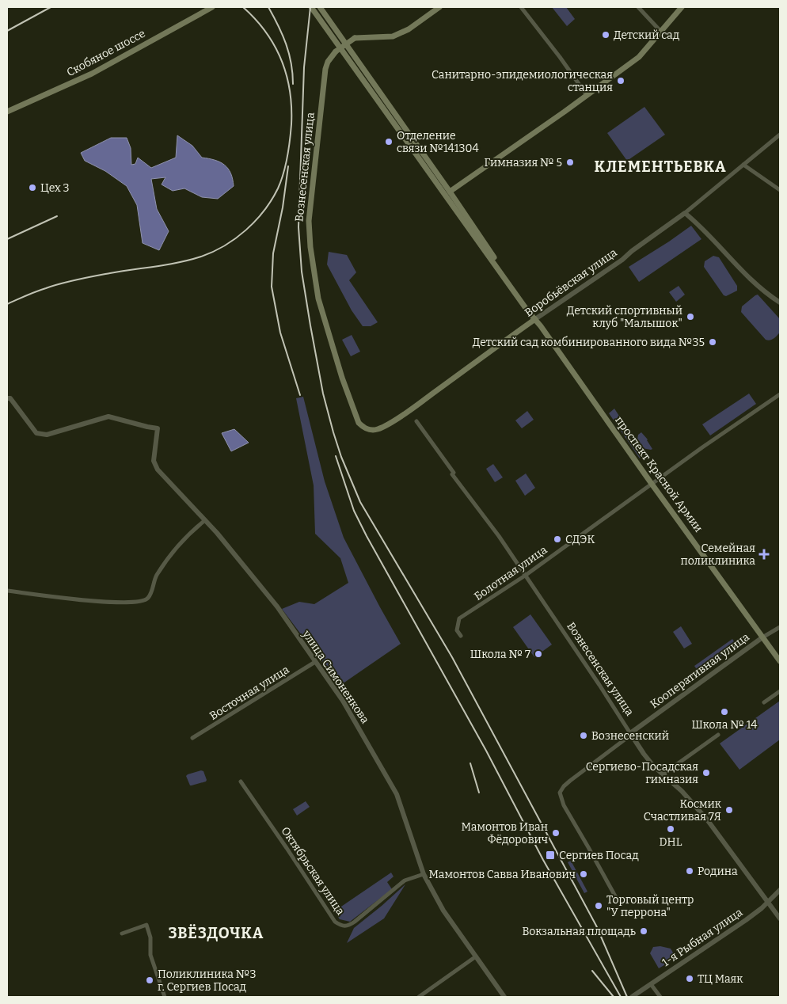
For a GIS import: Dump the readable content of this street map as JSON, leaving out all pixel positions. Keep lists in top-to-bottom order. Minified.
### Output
{"streets":{"main road":["Скобяное шоссе","Вознесенская улица","Воробьёвская улица","проспект Красной Армии"],"street":["Болотная улица","Кооперативная улица","улица Симоненкова","Восточная улица","Октябрьская улица","1-я Рыбная улица"]},"crossings":[["Вознесенская улица","Воробьёвская улица"],["Вознесенская улица","Болотная улица"],["Вознесенская улица","Кооперативная улица"],["Вознесенская улица","1-я Рыбная улица"],["Воробьёвская улица","проспект Красной Армии"],["проспект Красной Армии","Болотная улица"],["проспект Красной Армии","Кооперативная улица"],["улица Симоненкова","Восточная улица"],["улица Симоненкова","Октябрьская улица"]],"districts":["КЛЕМЕНТЬЕВКА","ЗВЁЗДОЧКА"],"places":{"other":["Детский сад","Санитарно-эпидемиологическая станция","Отделение связи №141304","Гимназия № 5","Цех 3","Детский спортивный клуб \"Малышок\"","Детский сад комбинированного вида №35","СДЭК","Школа № 7","Школа № 14","Вознесенский","Сергиево-Посадская гимназия","Космик Счастливая 7Я","DHL","Мамонтов Иван Фёдорович","Родина","Мамонтов Савва Иванович","Торговый центр \"У перрона\"","Вокзальная площадь","ТЦ Маяк","Поликлиника №3 г. Сергиев Посад"],"health":["Семейная поликлиника"],"transit":["Сергиев Посад"]}}
